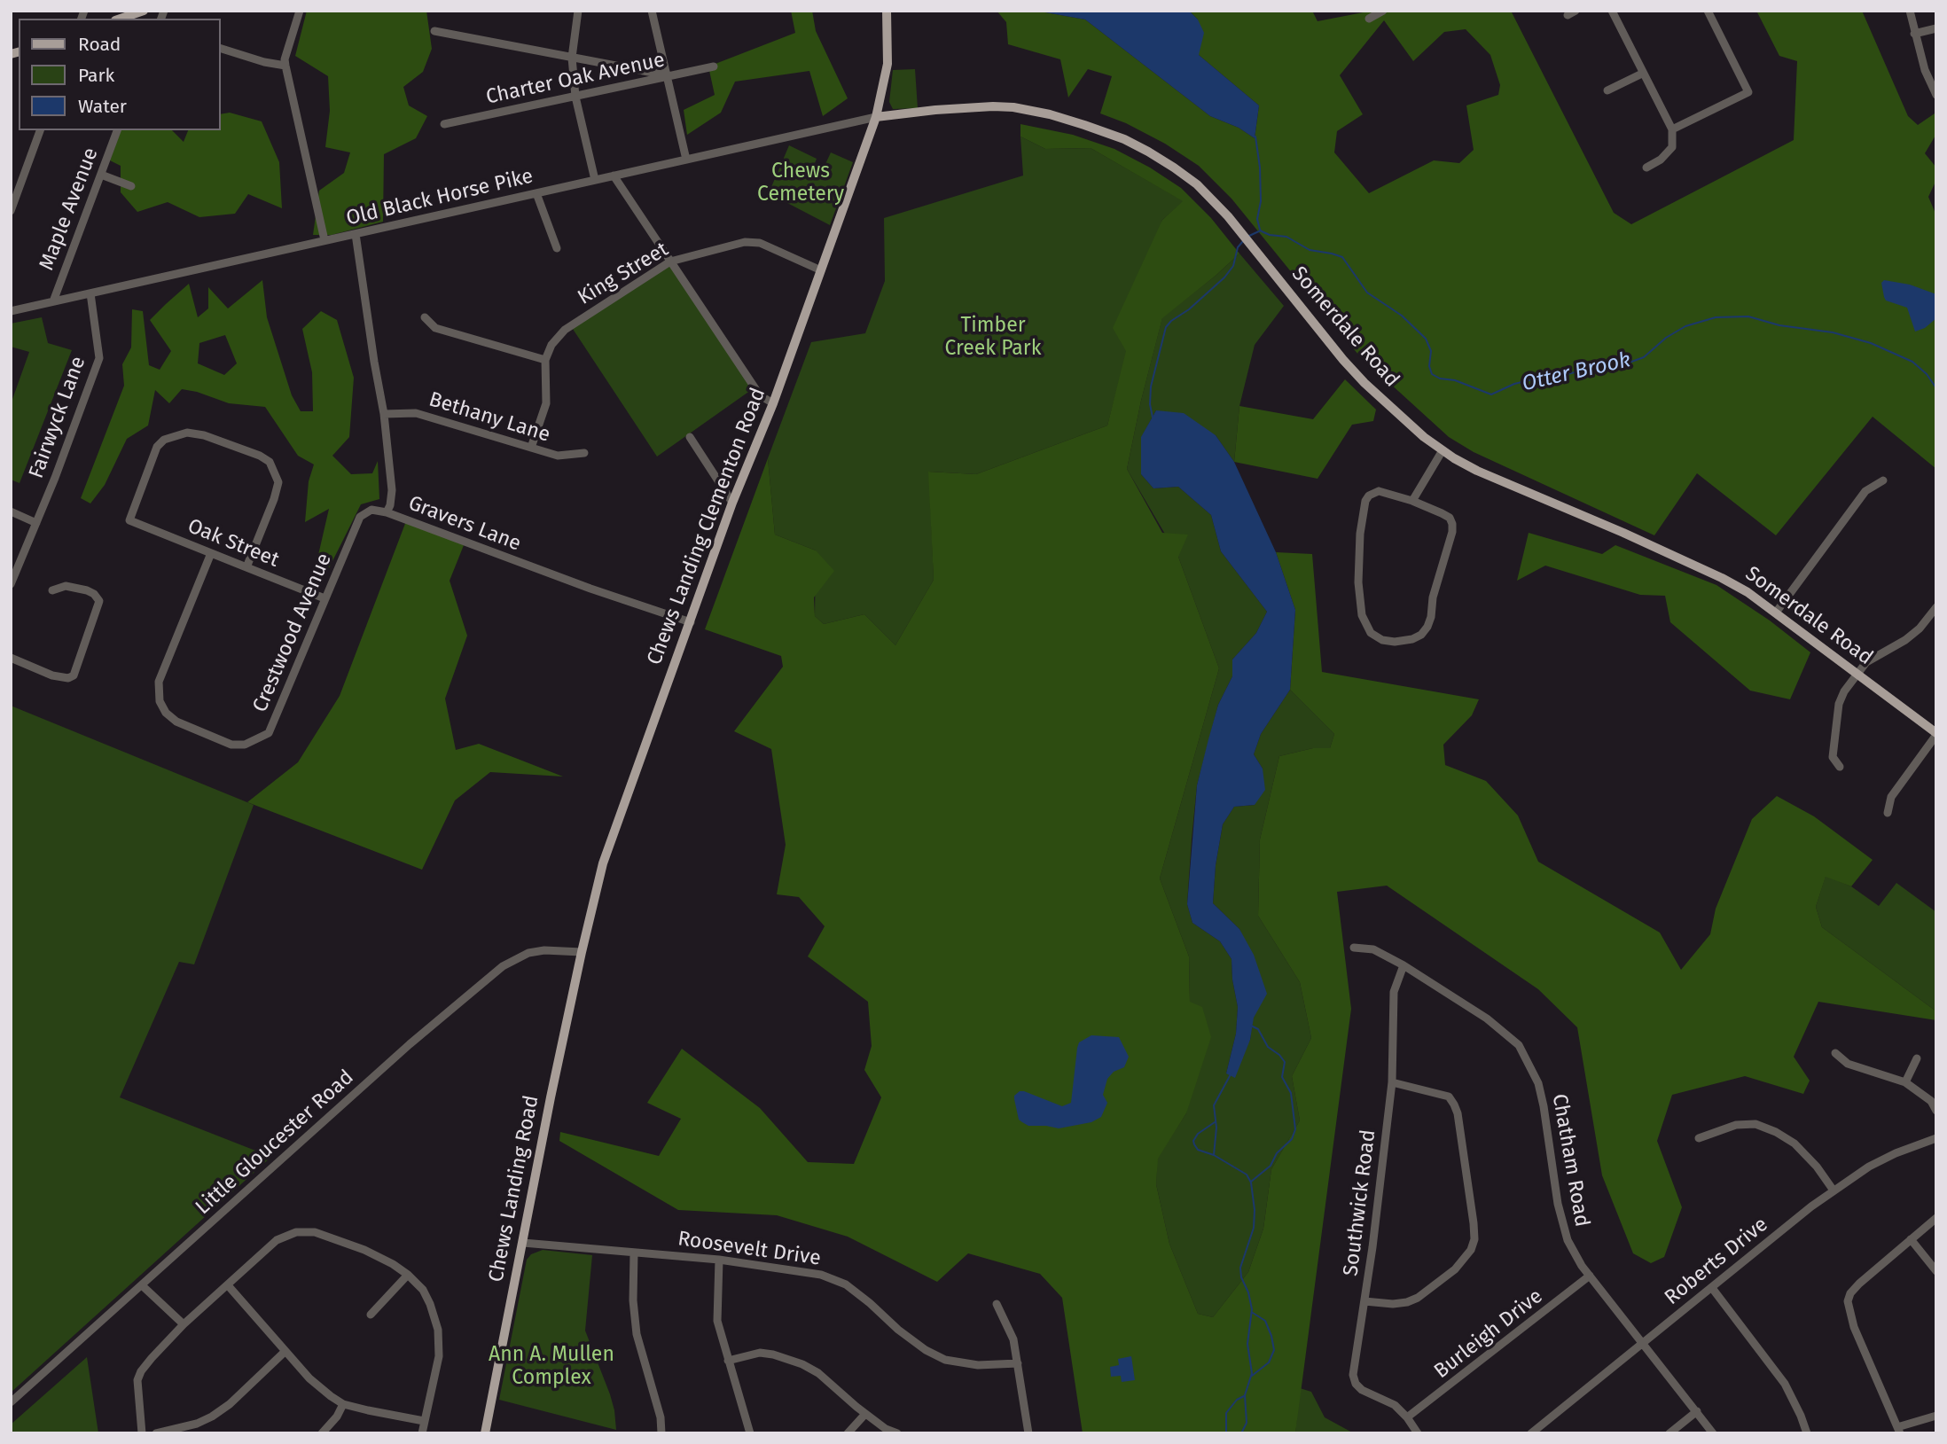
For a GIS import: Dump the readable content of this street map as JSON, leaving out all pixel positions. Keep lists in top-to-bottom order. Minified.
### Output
{"streets":{"main road":["Somerdale Road","Chews Landing Clementon Road","Chews Landing Road"],"street":["Charter Oak Avenue","Old Black Horse Pike","Maple Avenue","King Street","Fairwyck Lane","Bethany Lane","Gravers Lane","Oak Street","Crestwood Avenue","Little Gloucester Road","Chatham Road","Southwick Road","Roosevelt Drive","Roberts Drive","Burleigh Drive"]},"crossings":[["Old Black Horse Pike","Maple Avenue"],["Old Black Horse Pike","Somerdale Road"],["Old Black Horse Pike","Fairwyck Lane"],["Old Black Horse Pike","Gravers Lane"],["Old Black Horse Pike","Chews Landing Clementon Road"],["King Street","Chews Landing Clementon Road"],["Somerdale Road","Chews Landing Clementon Road"],["Bethany Lane","Gravers Lane"],["Gravers Lane","Chews Landing Clementon Road"],["Gravers Lane","Crestwood Avenue"],["Chews Landing Clementon Road","Little Gloucester Road"],["Chews Landing Clementon Road","Chews Landing Road"],["Oak Street","Crestwood Avenue"],["Little Gloucester Road","Chews Landing Road"],["Chatham Road","Southwick Road"],["Chatham Road","Roberts Drive"],["Chatham Road","Burleigh Drive"],["Chews Landing Road","Roosevelt Drive"],["Southwick Road","Burleigh Drive"]],"water":["Otter Brook"],"parks":["Chews Cemetery","Timber Creek Park","Ann A. Mullen Complex"],"legend":["Road","Park","Water"]}
